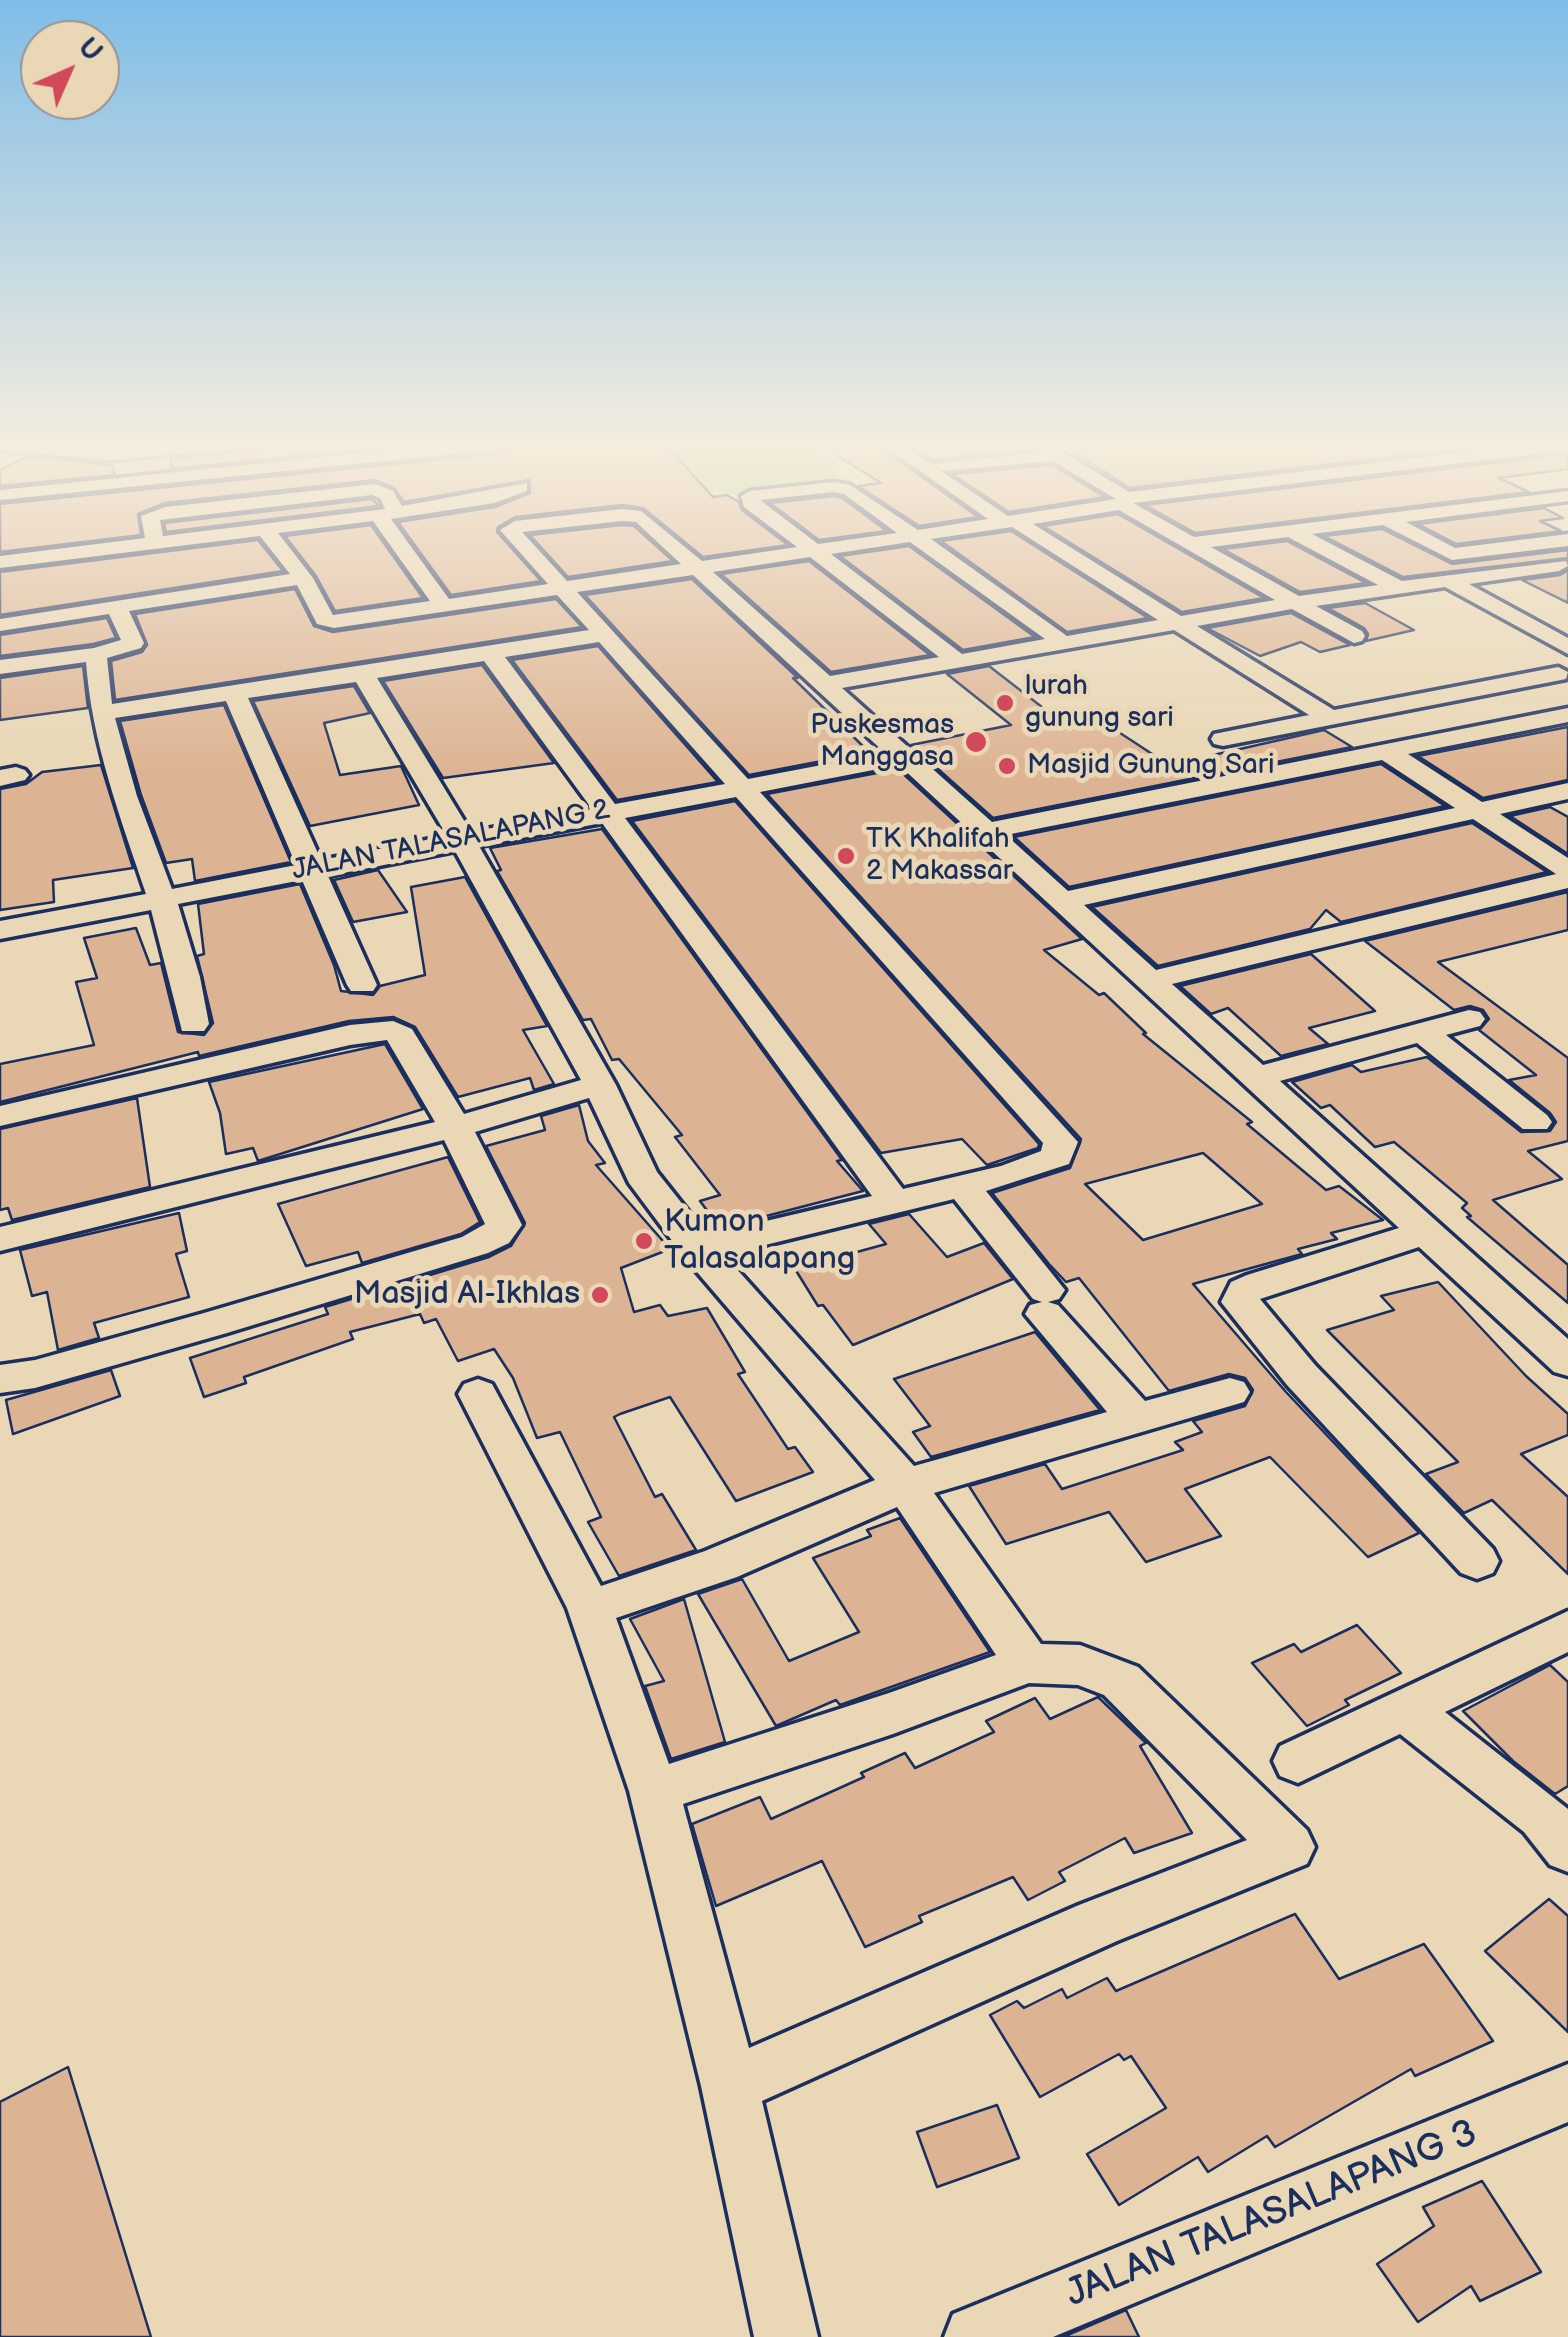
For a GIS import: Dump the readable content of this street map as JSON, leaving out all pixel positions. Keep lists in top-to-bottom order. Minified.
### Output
{"streets":{"street":["JALAN TALASALAPANG 2","JALAN TALASALAPANG 3"]},"places":["lurah gunung sari","Puskesmas Manggasa","Masjid Gunung Sari","TK Khalifah 2 Makassar","Kumon Talasalapang","Masjid Al-Ikhlas"],"north":"top right"}
